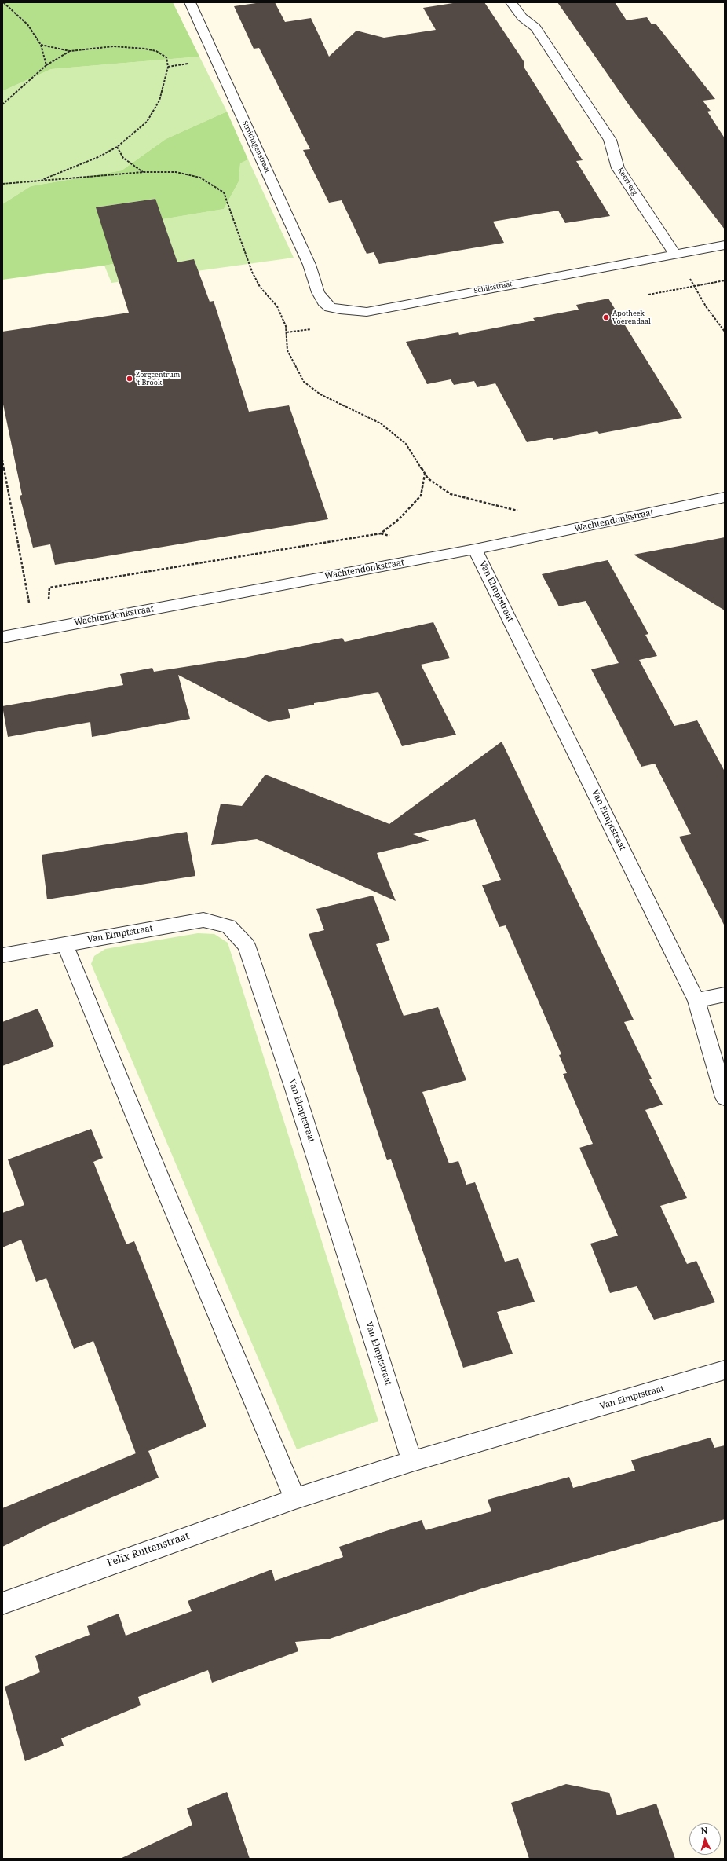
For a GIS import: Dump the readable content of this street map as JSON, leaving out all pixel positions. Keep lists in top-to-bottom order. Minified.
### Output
{"streets":{"street":["Strijthagenstraat","Keerberg","Schilsstraat","Wachtendonkstraat","Van Elmptstraat","Felix Ruttenstraat"]},"crossings":[["Strijthagenstraat","Schilsstraat"],["Keerberg","Schilsstraat"],["Wachtendonkstraat","Van Elmptstraat"],["Van Elmptstraat","Felix Ruttenstraat"]],"places":["Apotheek Voerendaal","Zorgcentrum 't Brook"],"north":"top"}
